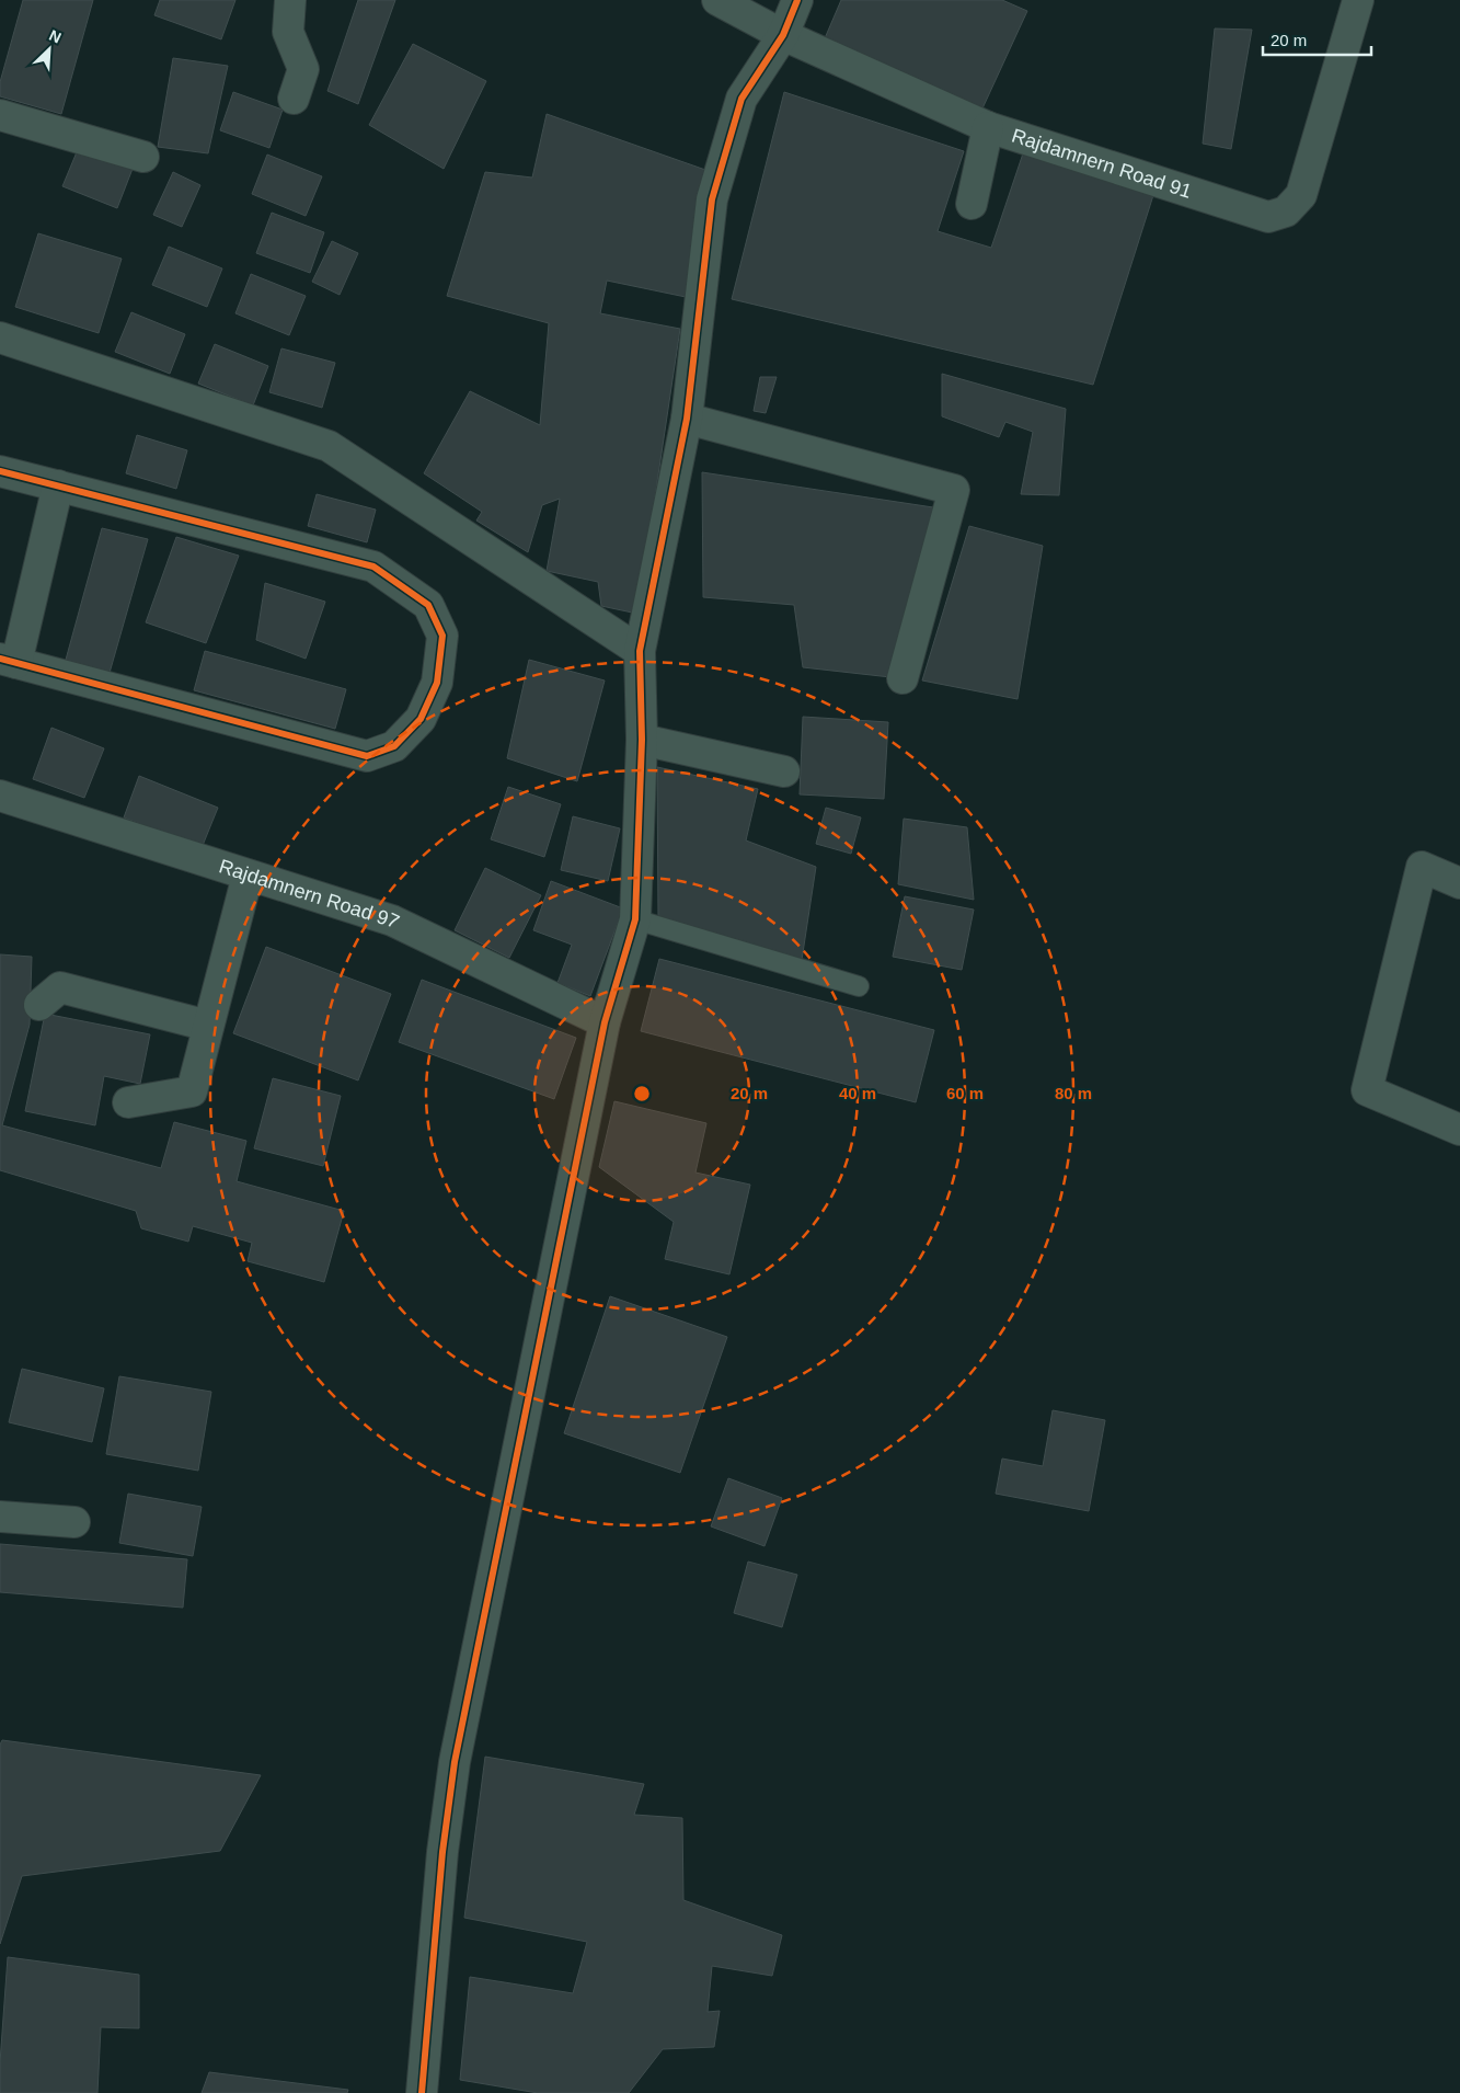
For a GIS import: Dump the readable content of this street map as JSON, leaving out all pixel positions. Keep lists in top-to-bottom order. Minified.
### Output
{"streets":{"street":["Rajdamnern Road 91","Rajdamnern Road 97"]},"scale_bar":"20 m","north":"top right","rings":["20 m","40 m","60 m","80 m"]}
